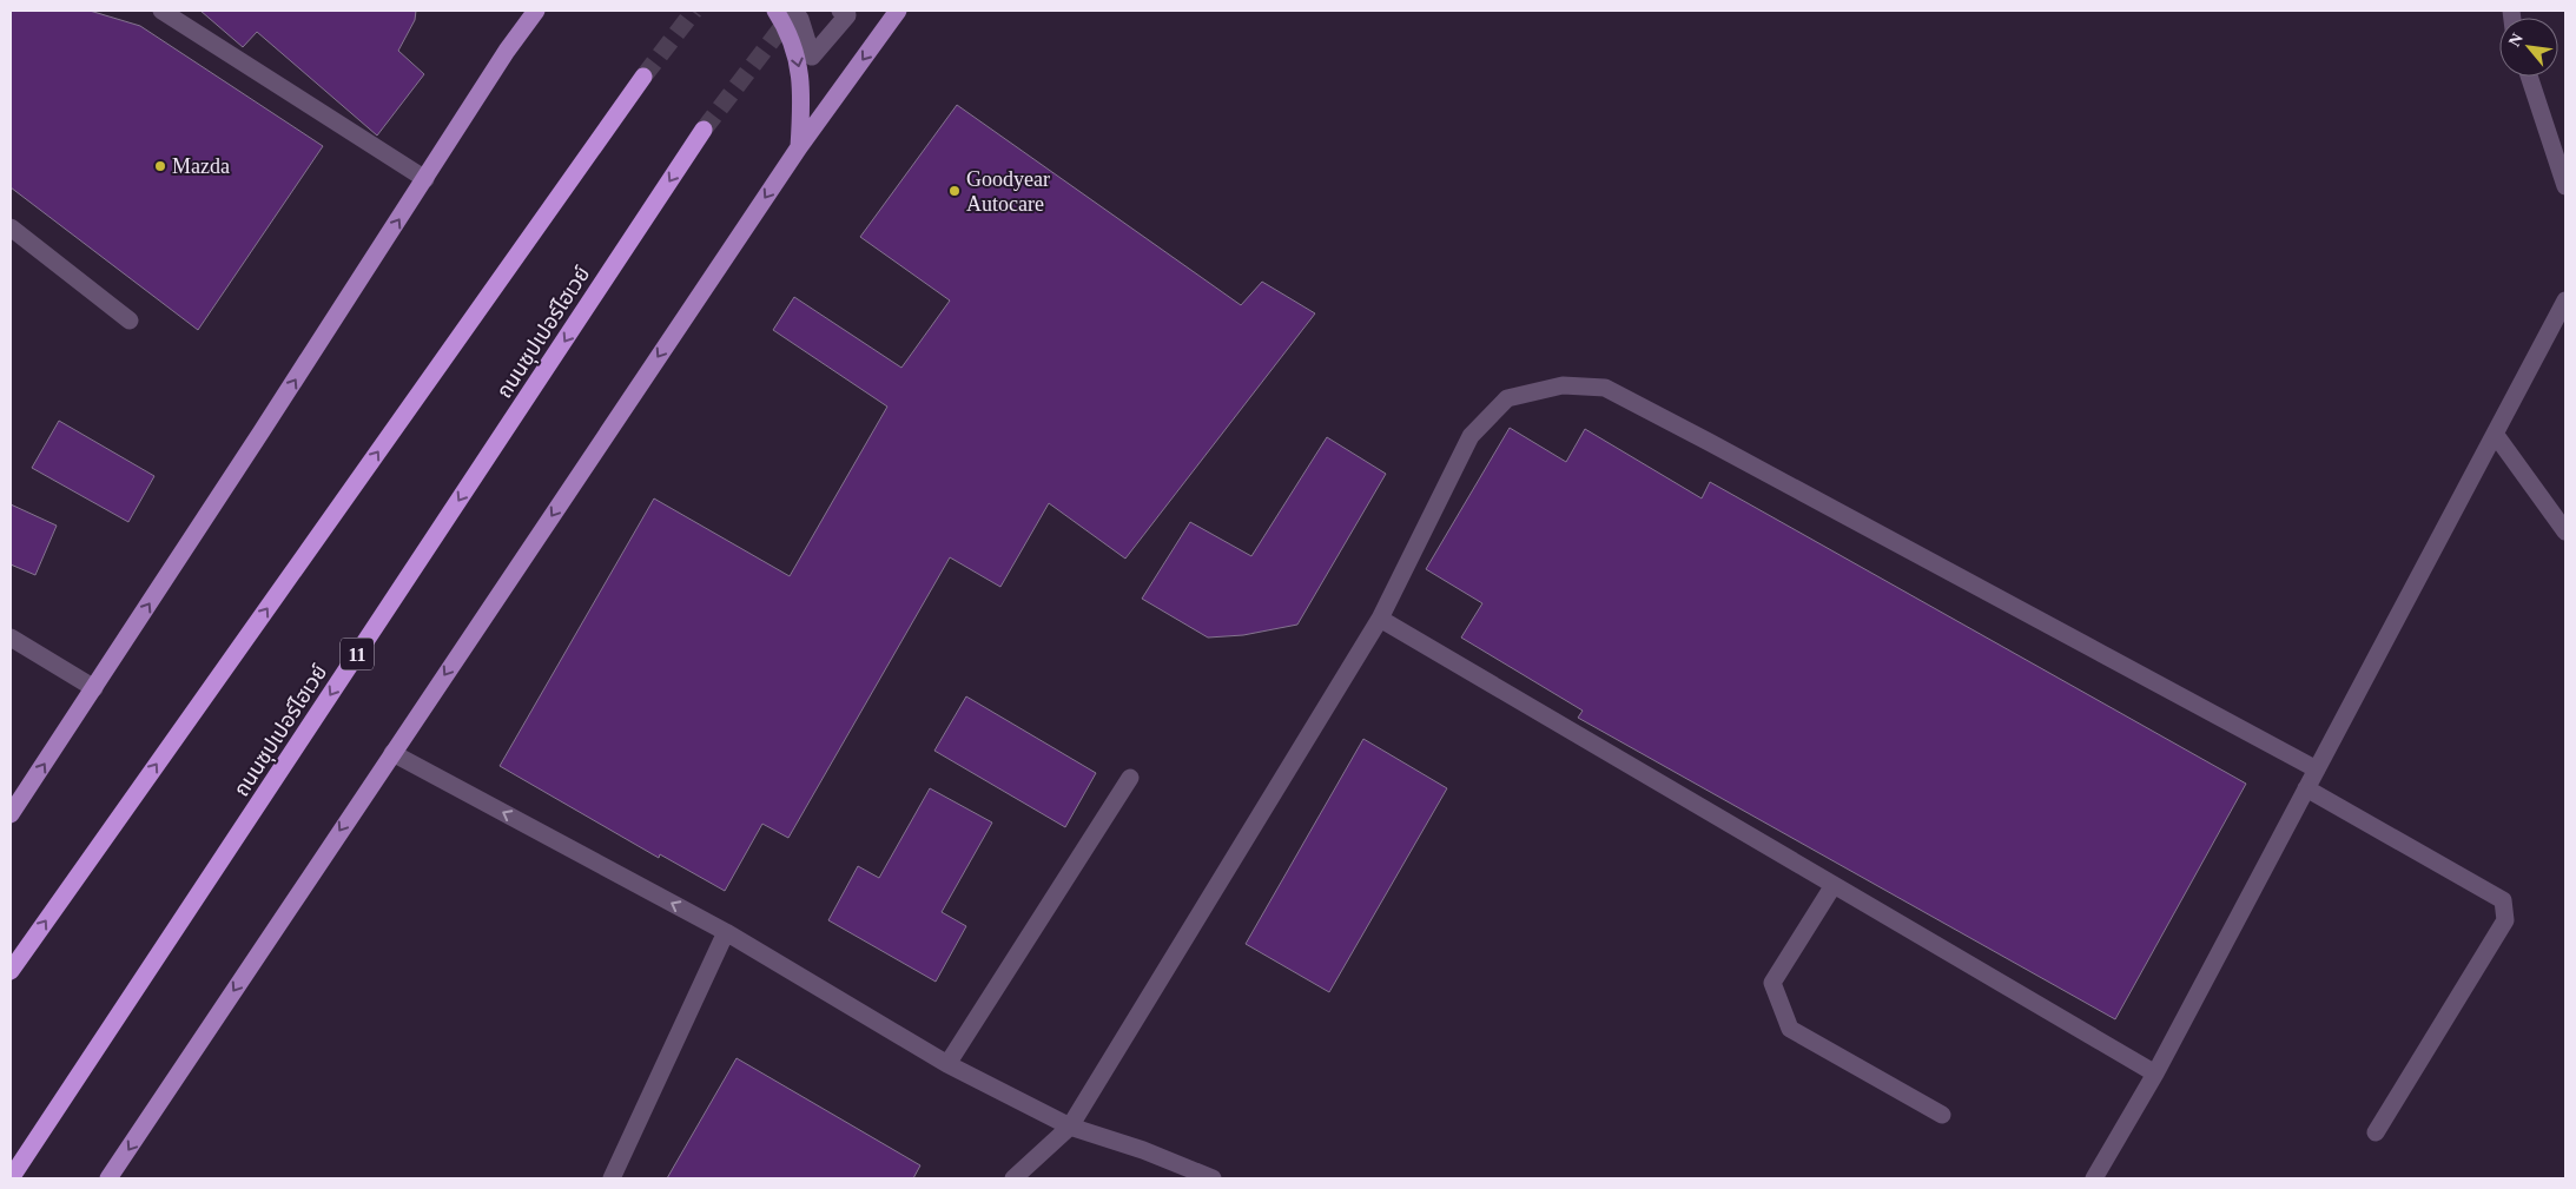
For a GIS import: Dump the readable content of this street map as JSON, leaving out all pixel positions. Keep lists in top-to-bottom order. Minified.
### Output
{"streets":{"highway":["ถนนซุปเปอร์ไฮเวย์","11"]},"places":["Mazda","Goodyear Autocare"],"north":"top left"}
